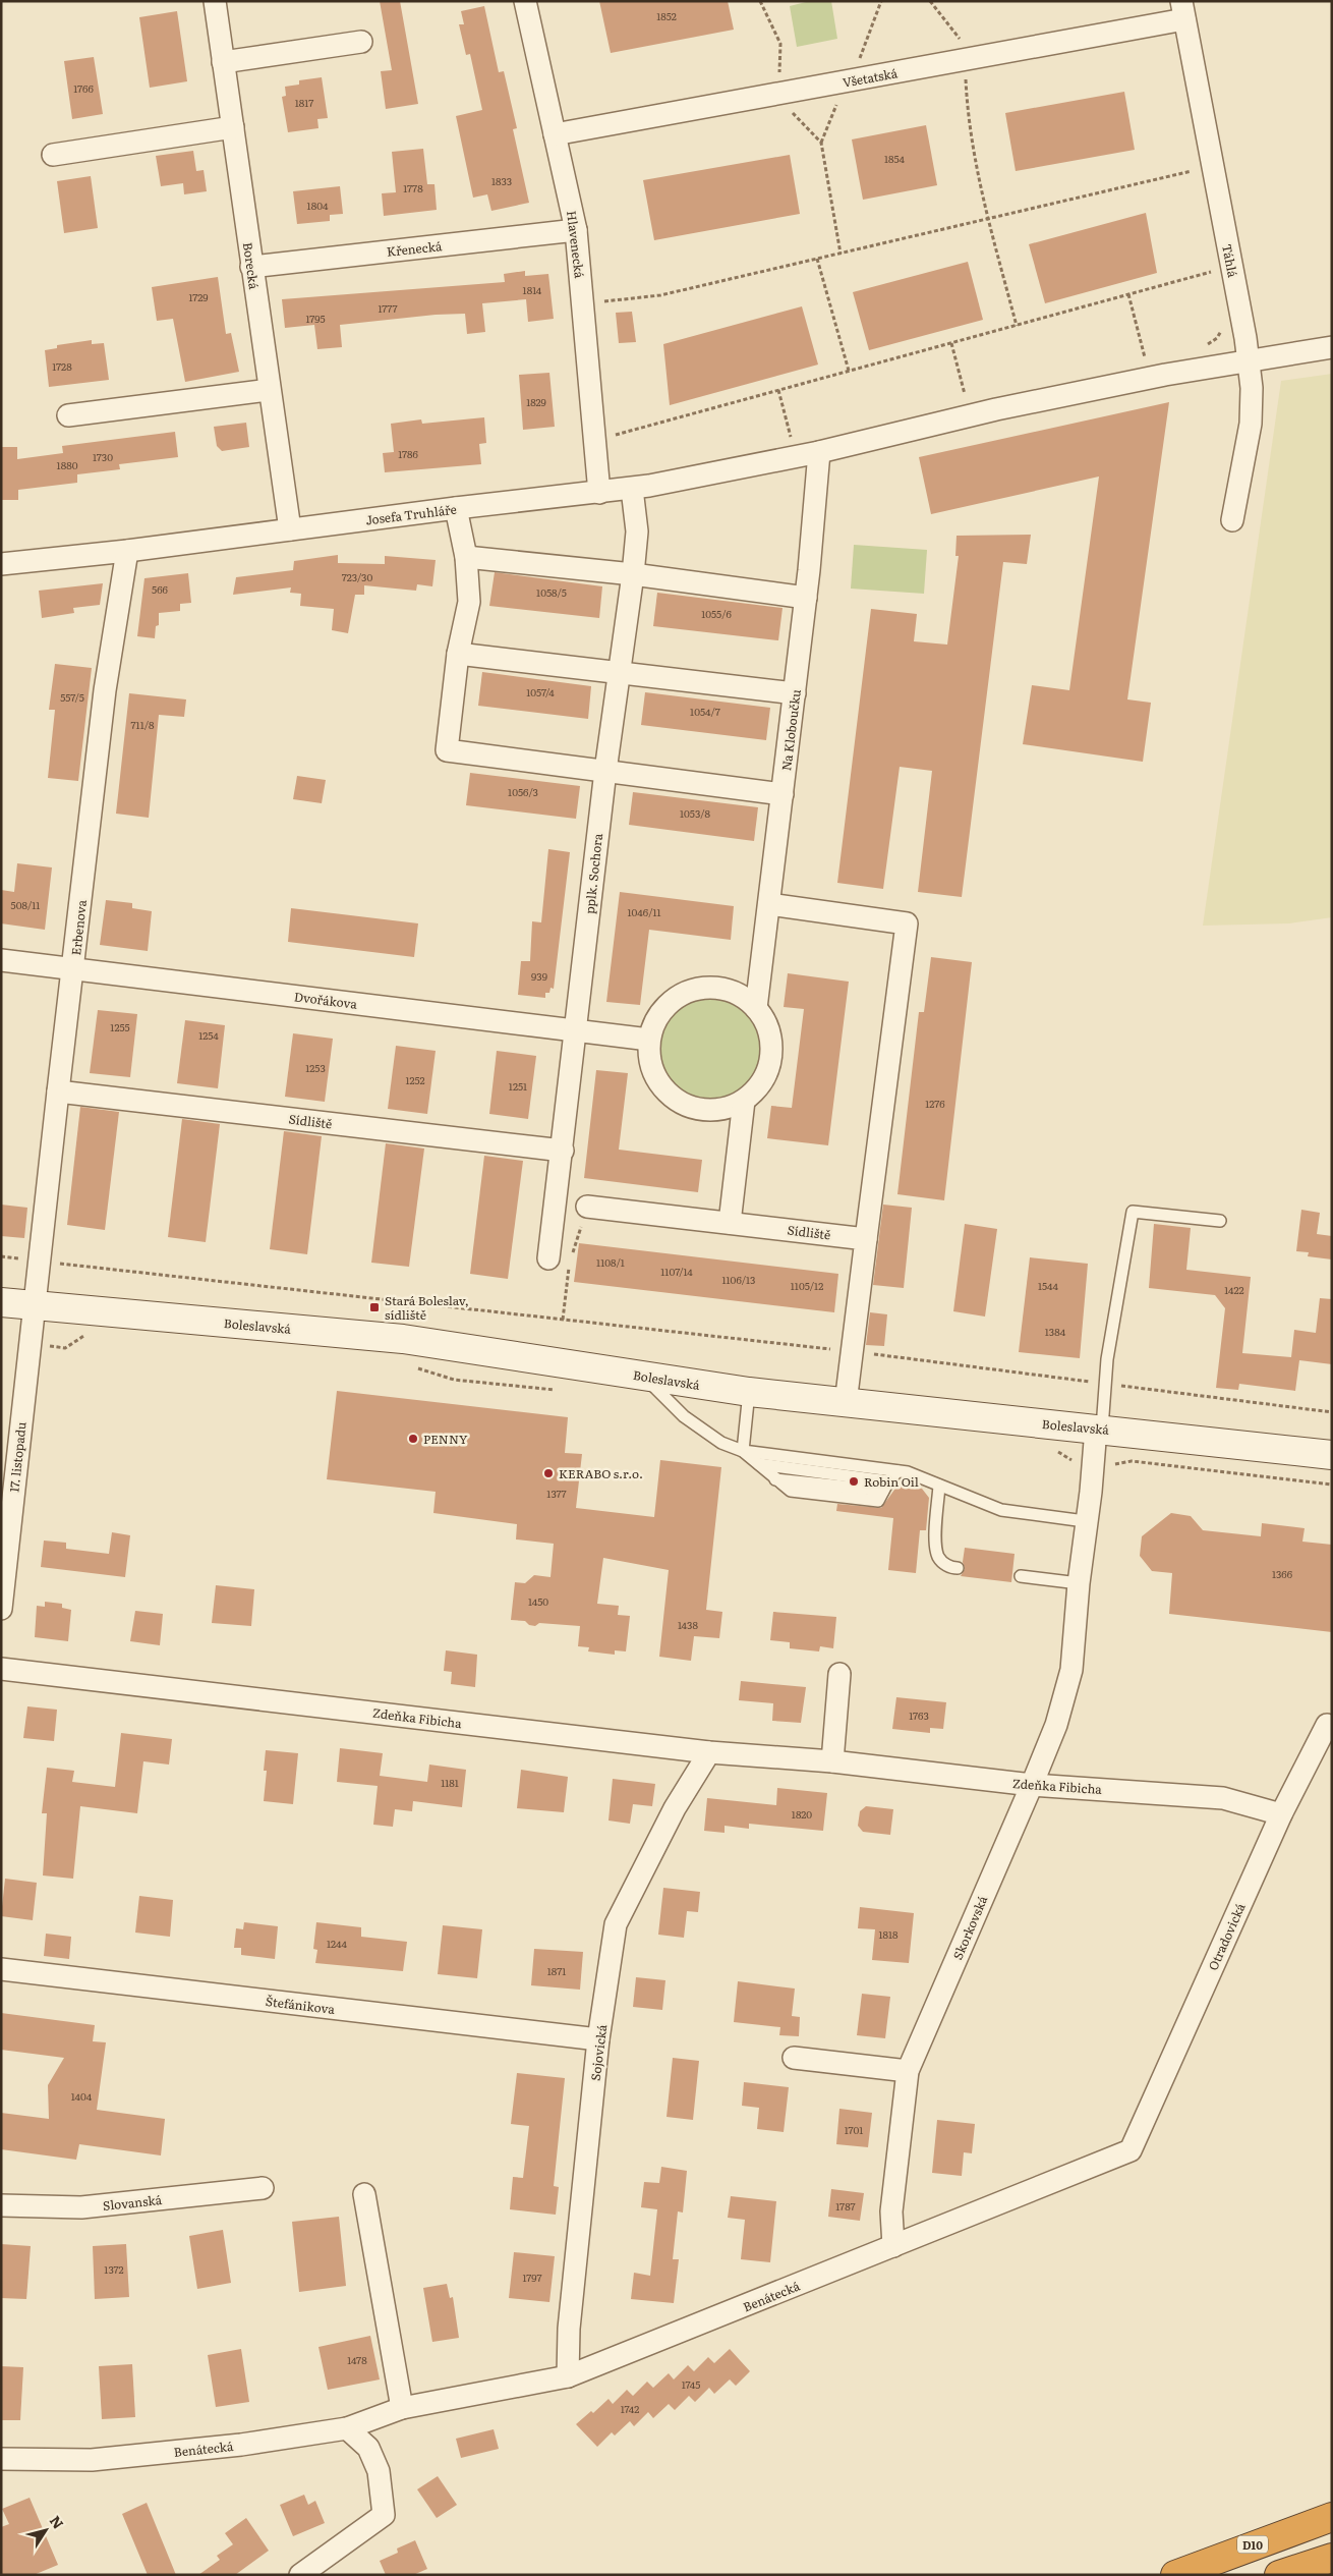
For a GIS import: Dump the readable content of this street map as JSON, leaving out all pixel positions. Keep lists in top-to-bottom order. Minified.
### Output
{"streets":{"highway":["D10"],"main road":["Boleslavská"],"street":["Všetatská","Hlavenecká","Křenecká","Táhlá","Borecká","Josefa Truhláře","Na Kloboučku","pplk. Sochora","Erbenova","Dvořákova","Sídliště","17. listopadu","Zdeňka Fibicha","Skorkovská","Otradovická","Štefánikova","Sojovická","Slovanská","Benátecká"]},"crossings":[["Všetatská","Hlavenecká"],["Všetatská","Táhlá"],["Hlavenecká","Křenecká"],["Hlavenecká","Josefa Truhláře"],["Křenecká","Borecká"],["Táhlá","Josefa Truhláře"],["Borecká","Josefa Truhláře"],["Josefa Truhláře","Na Kloboučku"],["Josefa Truhláře","pplk. Sochora"],["Josefa Truhláře","Erbenova"],["Na Kloboučku","Dvořákova"],["pplk. Sochora","Dvořákova"],["pplk. Sochora","Sídliště"],["Erbenova","Dvořákova"],["Erbenova","Sídliště"],["Erbenova","Boleslavská"],["Erbenova","17. listopadu"],["Boleslavská","17. listopadu"],["Boleslavská","Skorkovská"],["Zdeňka Fibicha","Skorkovská"],["Zdeňka Fibicha","Otradovická"],["Zdeňka Fibicha","Sojovická"],["Skorkovská","Benátecká"],["Otradovická","Benátecká"],["Štefánikova","Sojovická"],["Sojovická","Benátecká"]],"places":{"transit":["Stará Boleslav, sídliště"],"other":["PENNY","KERABO s.r.o.","Robin Oil"]},"house_numbers":["1852","1766","1817","1854","1833","1778","1804","1814","1729","1777","1795","1728","1829","1786","1730","1880","723/30","566","1058/5","1055/6","1057/4","557/5","1054/7","711/8","1056/3","1053/8","508/11","1046/11","939","1255","1254","1253","1252","1251","1276","1108/1","1107/14","1106/13","1105/12","1544","1422","1384","1377","1366","1450","1438","1763","1181","1820","1818","1244","1871","1404","1701","1787","1372","1797","1478","1745","1742"],"north":"top right"}
